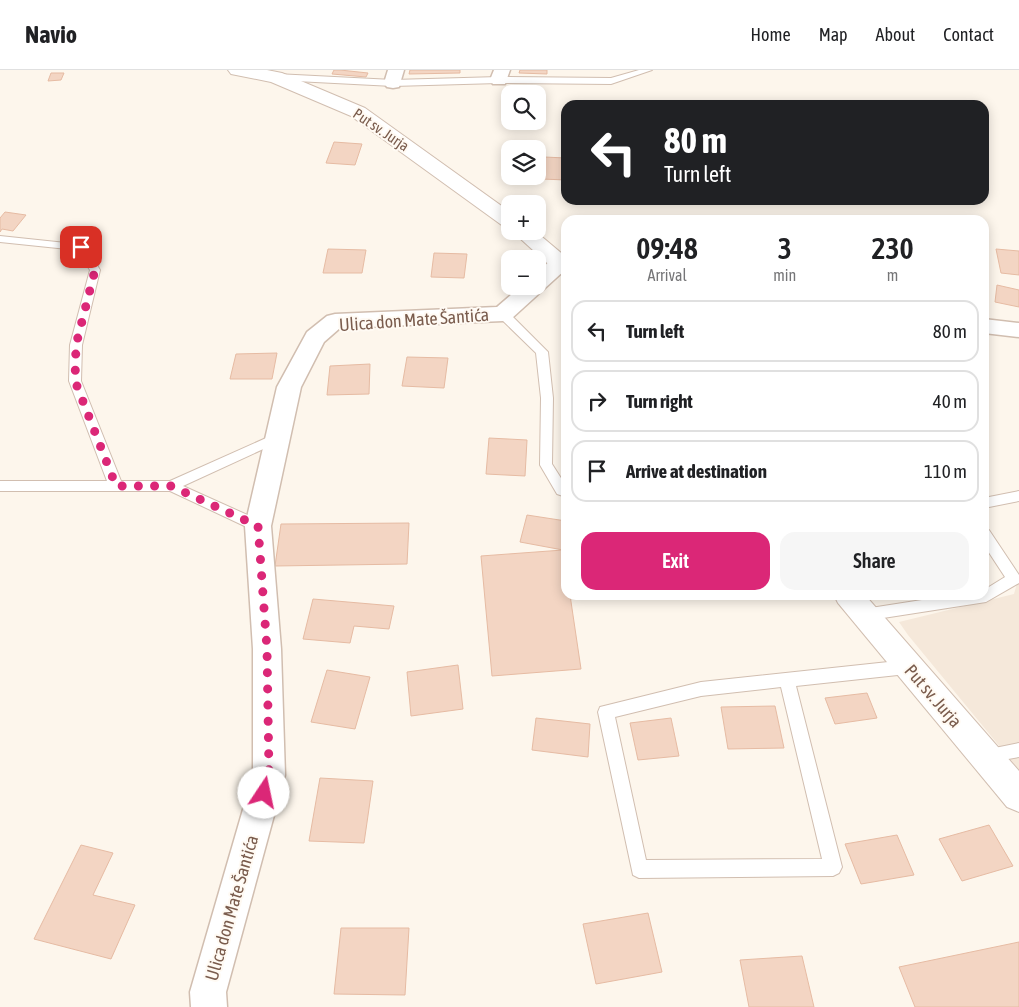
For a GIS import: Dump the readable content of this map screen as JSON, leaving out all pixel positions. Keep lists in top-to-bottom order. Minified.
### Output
{"streets":{"street":["Put sv. Jurja","Ulica don Mate Šantića"]},"page":{"header":"Navio","nav":["Home","Map","About","Contact"],"map_buttons":["+","−"],"turn":["80 m","Turn left"],"eta":["09:48","Arrival","3","min","230","m"],"list":[{"name":"Turn left","value":"80 m"},{"name":"Turn right","value":"40 m"},{"name":"Arrive at destination","value":"110 m"}],"buttons":["Exit","Share"]}}
